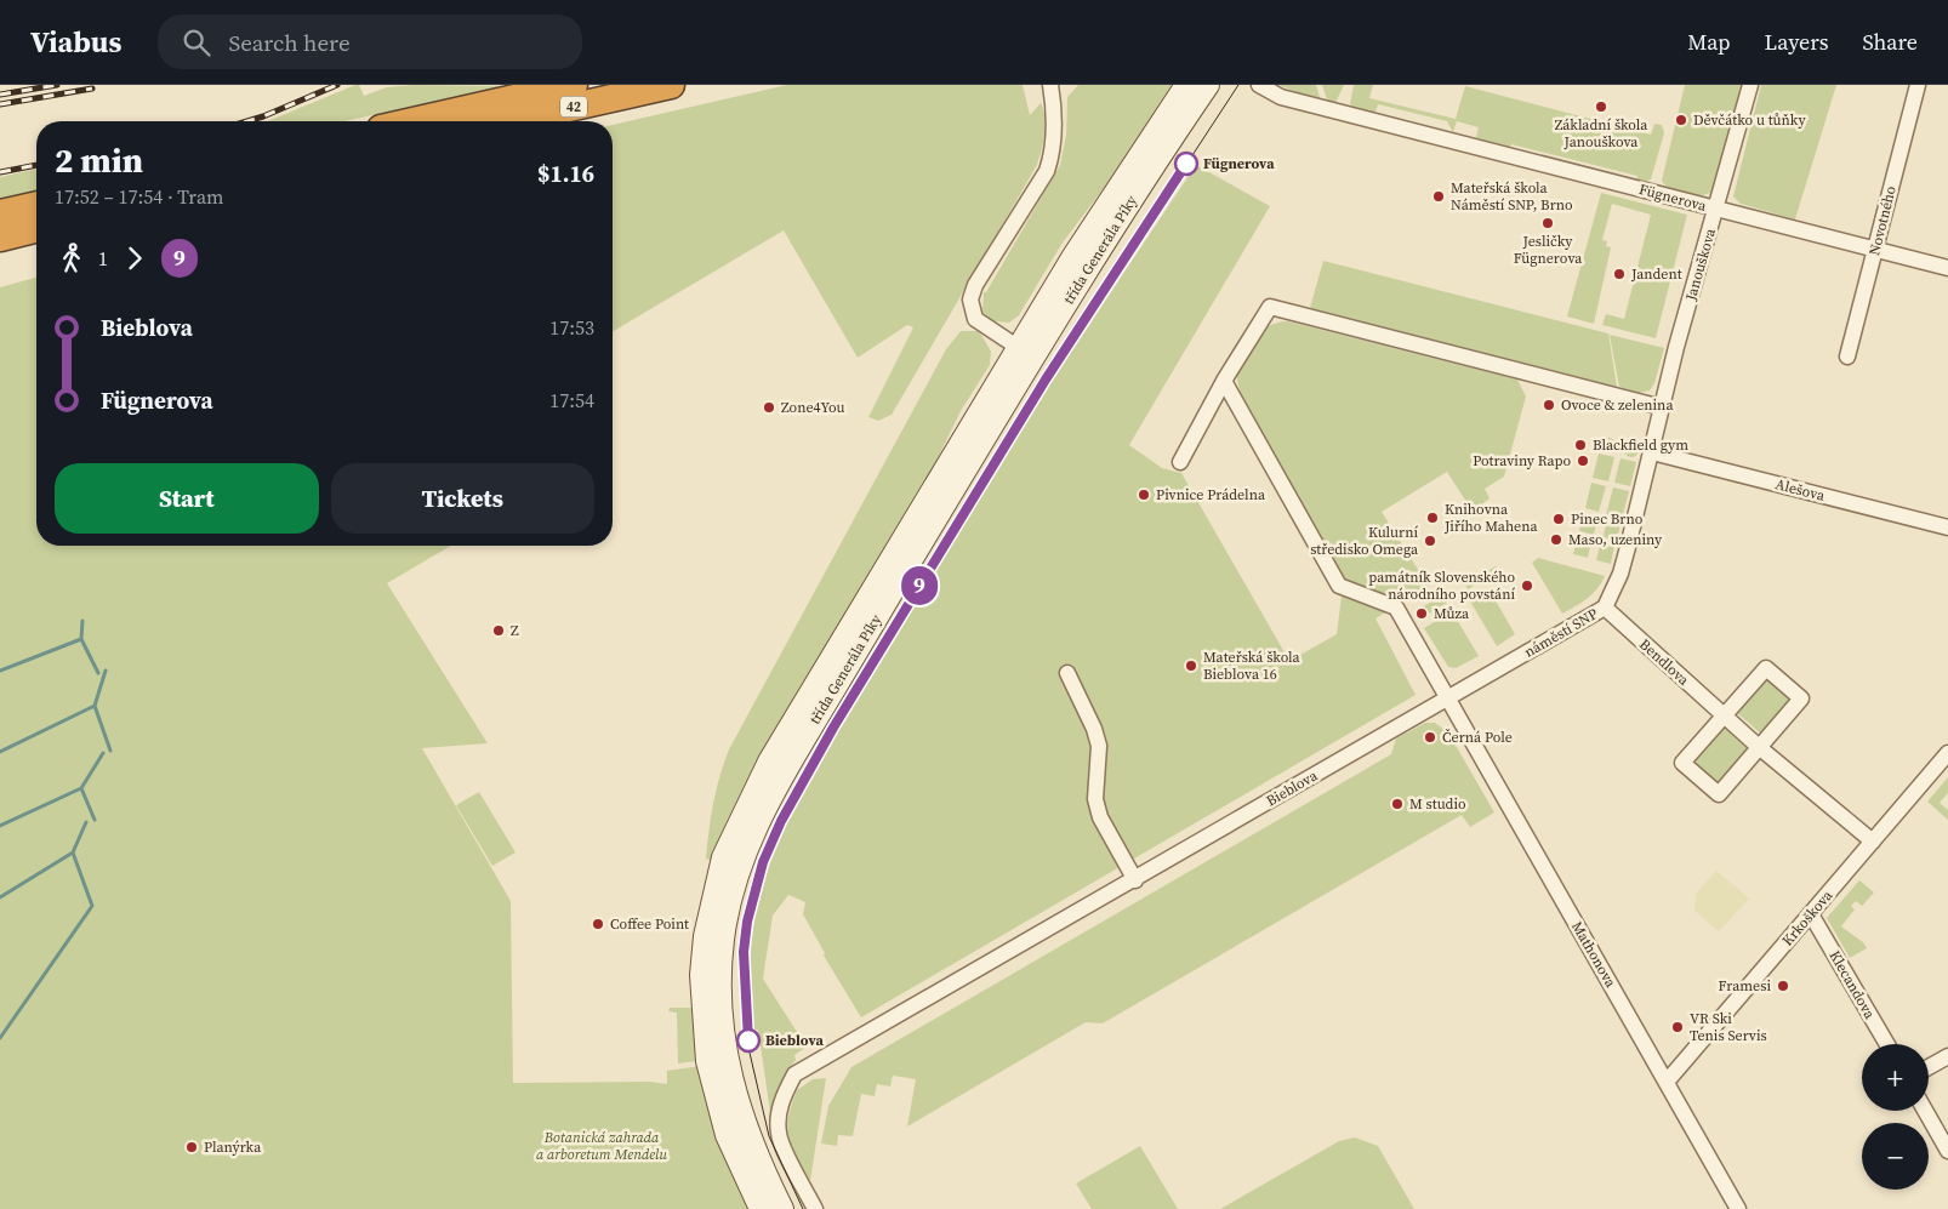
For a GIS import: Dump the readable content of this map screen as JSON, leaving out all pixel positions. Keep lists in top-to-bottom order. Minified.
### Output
{"streets":{"highway":["42"],"main road":["třída Generála Píky"],"street":["Fügnerova","Novotného","Janouškova","Alešova","náměstí SNP","Bendlova","Bieblova","Krkoškova","Mathonova","Klecandova"]},"crossings":[["Fügnerova","Novotného"],["Fügnerova","Janouškova"],["Janouškova","náměstí SNP"],["Alešova","náměstí SNP"],["náměstí SNP","Bendlova"],["náměstí SNP","Bieblova"],["náměstí SNP","Mathonova"],["Bendlova","Krkoškova"],["Bieblova","Mathonova"],["Krkoškova","Mathonova"],["Krkoškova","Klecandova"]],"parks":["Botanická zahrada a arboretum Mendelu"],"places":["Základní škola Janouškova","Děvčátko u tůňky","Fügnerova","Mateřská škola Náměstí SNP, Brno","Jesličky Fügnerova","Jandent","Ovoce & zelenina","Zone4You","Blackfield gym","Potraviny Rapo","Pivnice Prádelna","Knihovna Jiřího Mahena","Pinec Brno","Maso, uzeniny","Kulurní středisko Omega","památník Slovenského národního povstání","Můza","Z","Mateřská škola Bieblova 16","Černá Pole","M studio","Coffee Point","Framesi","VR Ski Tenis Servis","Bieblova","Planýrka"],"lines":["tram line 9"],"page":{"header":"Viabus","search":"Search here","nav":["Map","Layers","Share"],"on_map":"9","heading":["2 min","17:52 – 17:54 · Tram","$1.16"],"legs":["1","9"],"list":[{"name":"Bieblova","value":"17:53"},{"name":"Fügnerova","value":"17:54"}],"buttons":["Start","Tickets"],"map_buttons":["+","−"]}}
